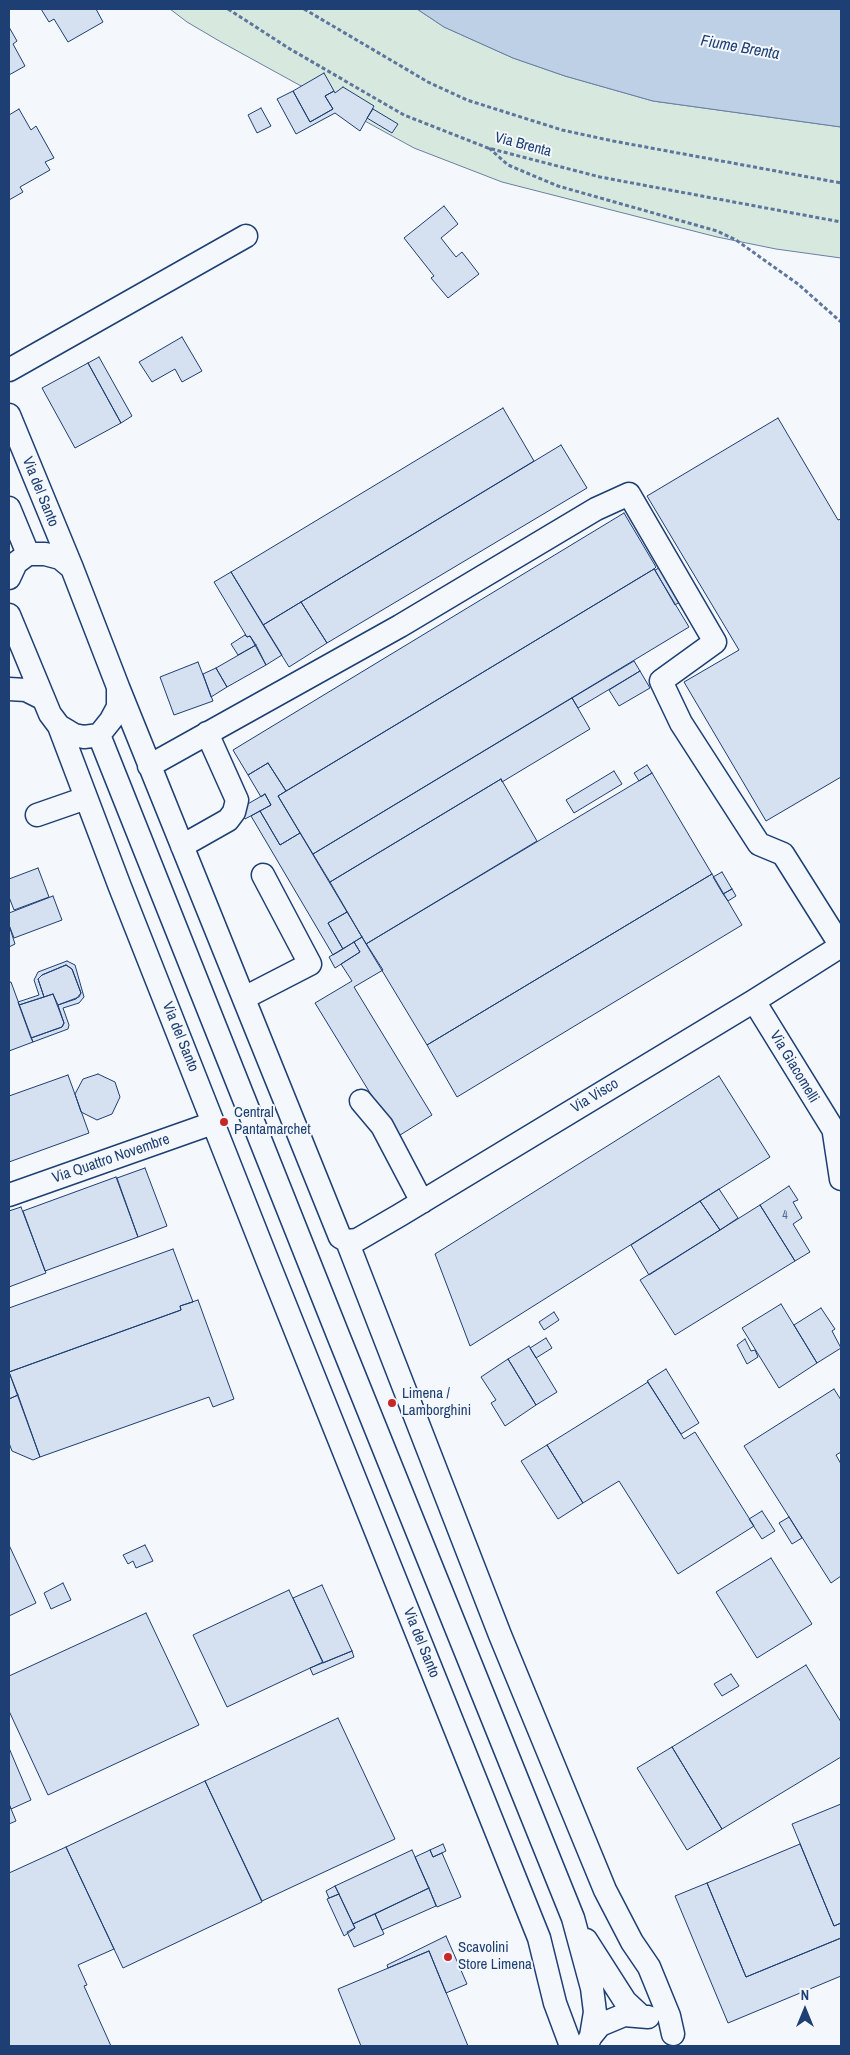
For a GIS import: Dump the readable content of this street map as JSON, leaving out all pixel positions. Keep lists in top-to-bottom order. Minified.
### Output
{"streets":{"street":["Via del Santo","Via Giacomelli","Via Visco","Via Quattro Novembre"],"path":["Via Brenta"]},"crossings":[["Via del Santo","Via Visco"],["Via del Santo","Via Quattro Novembre"],["Via Giacomelli","Via Visco"]],"water":["Fiume Brenta"],"places":["Central Pantamarchet","Limena / Lamborghini","Scavolini Store Limena"],"house_numbers":["4"],"north":"top"}
